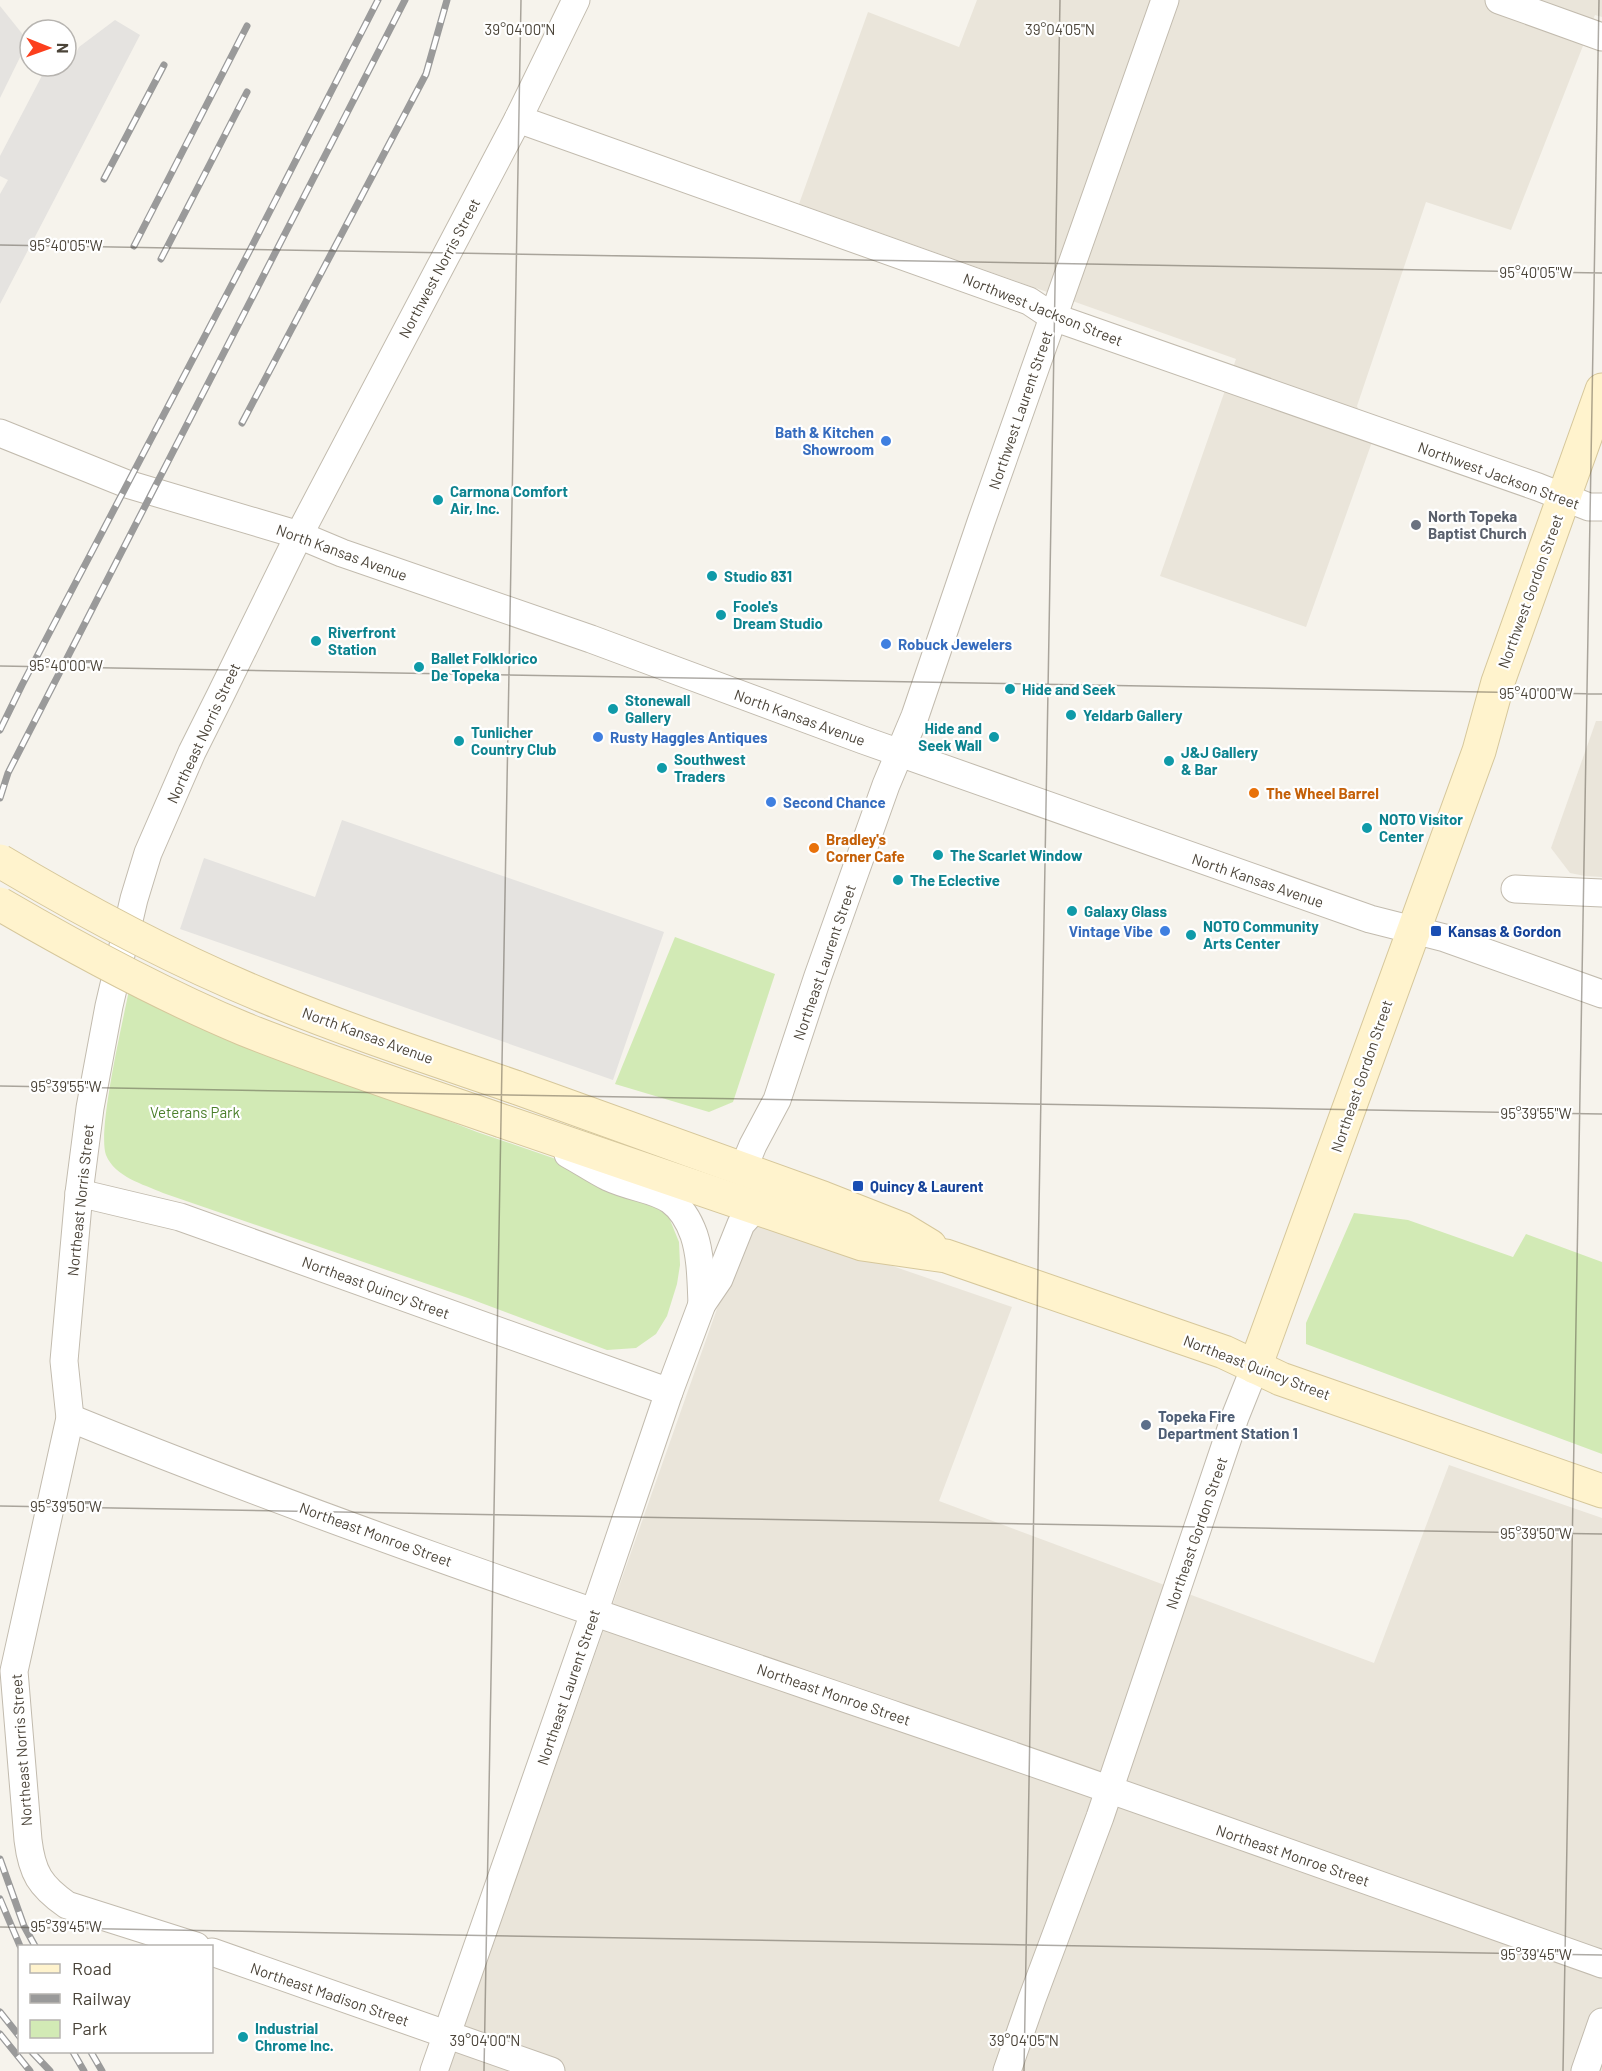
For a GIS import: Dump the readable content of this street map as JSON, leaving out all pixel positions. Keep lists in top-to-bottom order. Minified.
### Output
{"streets":{"main road":["North Kansas Avenue","Northwest Gordon Street","Northeast Gordon Street","Northeast Quincy Street"],"street":["Northwest Norris Street","Northwest Jackson Street","Northwest Laurent Street","Northeast Norris Street","Northeast Laurent Street","Northeast Monroe Street","Northeast Madison Street"]},"crossings":[["Northwest Norris Street","Northwest Jackson Street"],["Northwest Norris Street","North Kansas Avenue"],["Northwest Norris Street","Northeast Norris Street"],["Northwest Jackson Street","Northwest Laurent Street"],["Northwest Jackson Street","Northwest Gordon Street"],["Northwest Laurent Street","North Kansas Avenue"],["Northwest Laurent Street","Northeast Laurent Street"],["North Kansas Avenue","Northwest Gordon Street"],["North Kansas Avenue","Northeast Norris Street"],["North Kansas Avenue","Northeast Laurent Street"],["North Kansas Avenue","Northeast Gordon Street"],["North Kansas Avenue","Northeast Quincy Street"],["Northwest Gordon Street","Northeast Gordon Street"],["Northeast Norris Street","Northeast Quincy Street"],["Northeast Norris Street","Northeast Monroe Street"],["Northeast Laurent Street","Northeast Quincy Street"],["Northeast Laurent Street","Northeast Monroe Street"],["Northeast Laurent Street","Northeast Madison Street"],["Northeast Gordon Street","Northeast Quincy Street"],["Northeast Gordon Street","Northeast Monroe Street"]],"parks":["Veterans Park"],"places":{"other":["Bath & Kitchen Showroom","Carmona Comfort Air, Inc.","North Topeka Baptist Church","Studio 831","Foole's Dream Studio","Riverfront Station","Robuck Jewelers","Ballet Folklorico De Topeka","Hide and Seek","Stonewall Gallery","Yeldarb Gallery","Rusty Haggles Antiques","Hide and Seek Wall","Tunlicher Country Club","J&J Gallery & Bar","Southwest Traders","The Wheel Barrel","Second Chance","NOTO Visitor Center","Bradley's Corner Cafe","The Scarlet Window","The Eclective","Galaxy Glass","Vintage Vibe","NOTO Community Arts Center","Topeka Fire Department Station 1","Industrial Chrome Inc."],"transit":["Kansas & Gordon","Quincy & Laurent"]},"legend":["Road","Railway","Park"],"north":"right","coordinates":["39°04'00\"N","39°04'05\"N","95°40'05\"W","95°40'00\"W","95°39'55\"W","95°39'50\"W","95°39'45\"W"]}
